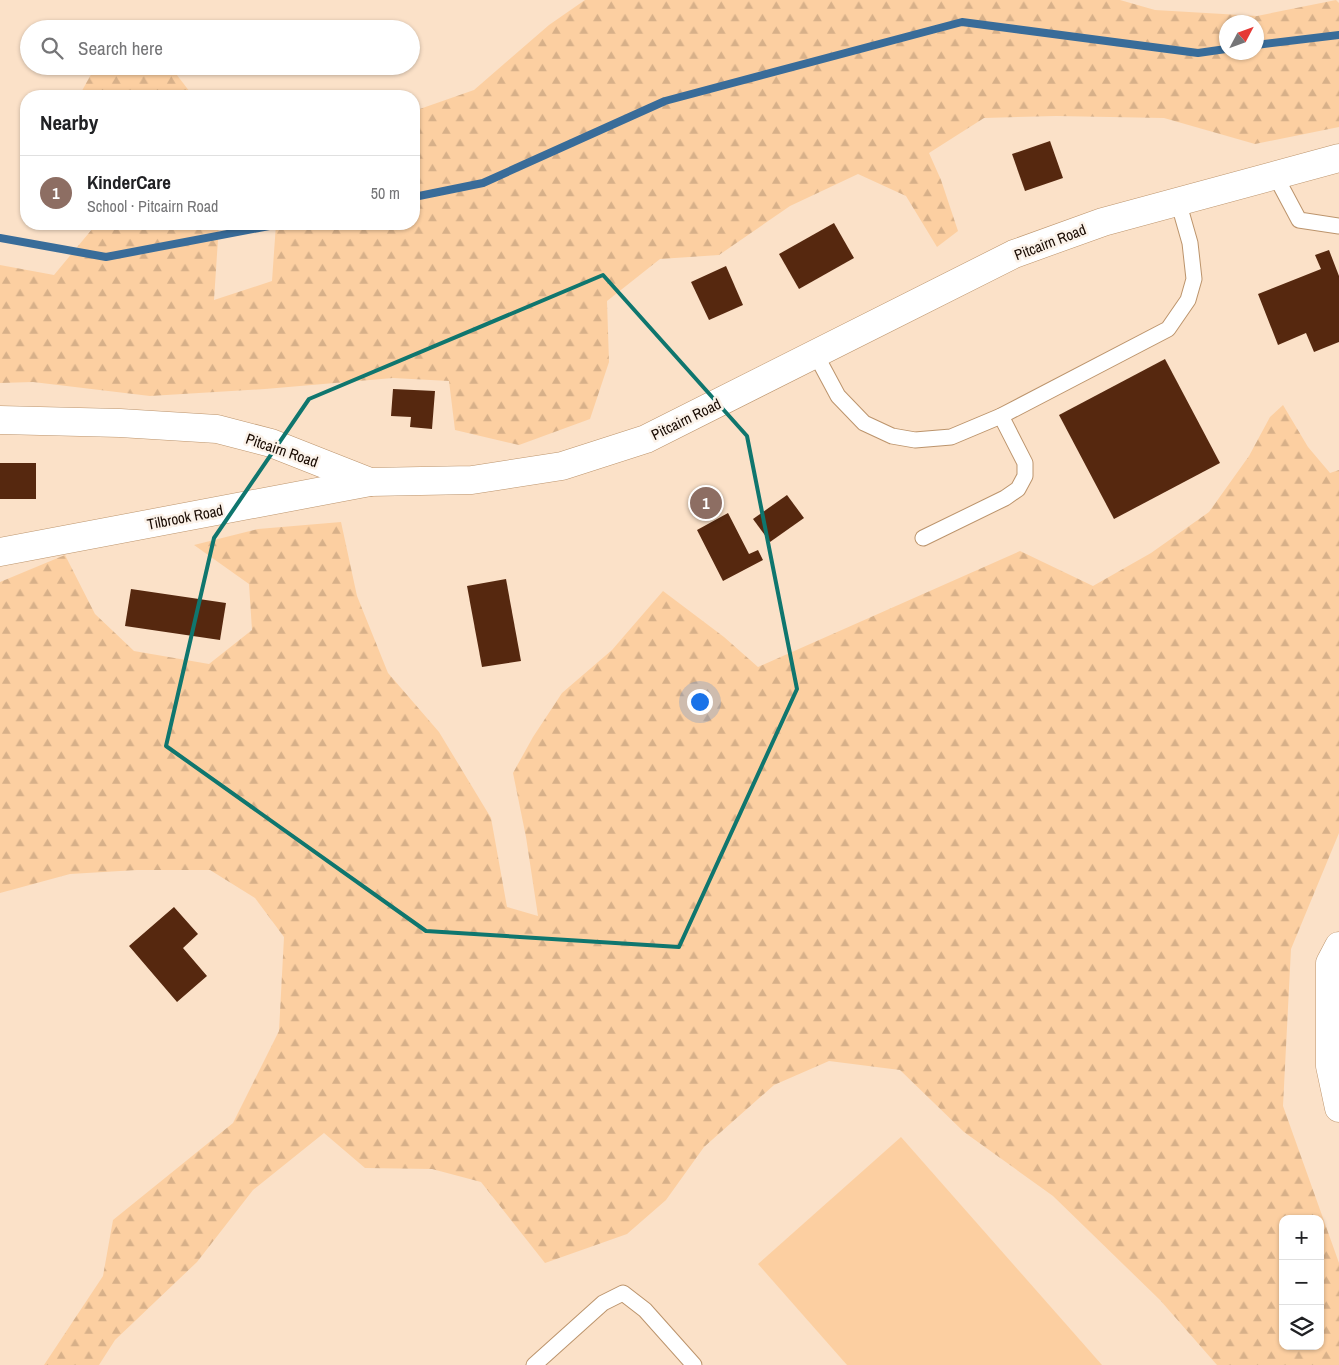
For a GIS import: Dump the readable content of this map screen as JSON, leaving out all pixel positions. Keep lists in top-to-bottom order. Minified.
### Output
{"streets":{"street":["Pitcairn Road","Tilbrook Road"]},"crossings":[["Pitcairn Road","Tilbrook Road"]],"north":"top right","page":{"search":"Search here","heading":"Nearby","list":[{"mark":"1","name":"KinderCare","note":"School · Pitcairn Road","value":"50 m"}],"pins":"1","map_buttons":["+","−"]}}
